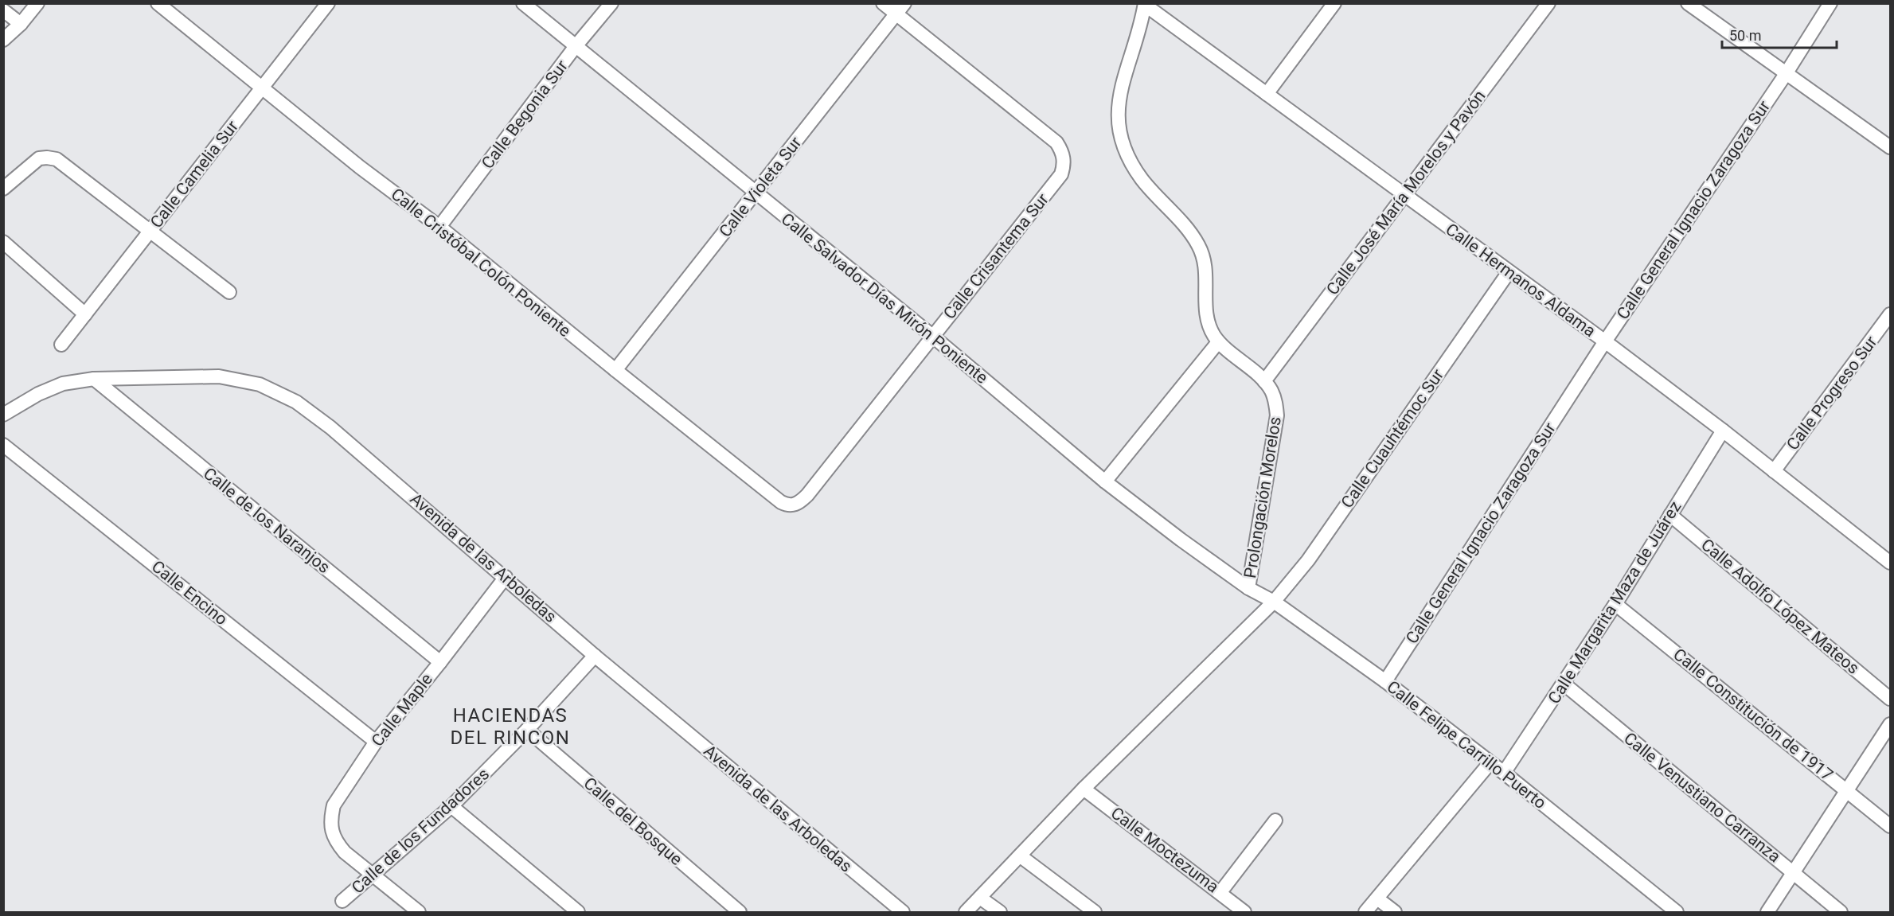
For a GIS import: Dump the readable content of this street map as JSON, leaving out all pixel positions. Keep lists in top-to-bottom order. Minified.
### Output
{"streets":{"street":["Calle Begonia Sur","Calle Camelia Sur","Calle Violeta Sur","Calle José María Morelos y Pavón","Calle General Ignacio Zaragoza Sur","Calle Crisantema Sur","Calle Cristóbal Colón Poniente","Calle Hermanos Aldama","Calle Salvador Días Mirón Poniente","Calle Progreso Sur","Calle Cuauhtémoc Sur","Prolongación Morelos","Calle de los Naranjos","Avenida de las Arboledas","Calle Encino","Calle Margarita Maza de Juárez","Calle Adolfo López Mateos","Calle Maple","Calle Constitución de 1917","Calle Felipe Carrillo Puerto","Calle Venustiano Carranza","Calle del Bosque","Calle de los Fundadores","Calle Moctezuma"]},"crossings":[["Calle Begonia Sur","Calle Cristóbal Colón Poniente"],["Calle Begonia Sur","Calle Salvador Días Mirón Poniente"],["Calle Camelia Sur","Calle Cristóbal Colón Poniente"],["Calle Violeta Sur","Calle Crisantema Sur"],["Calle Violeta Sur","Calle Cristóbal Colón Poniente"],["Calle Violeta Sur","Calle Salvador Días Mirón Poniente"],["Calle José María Morelos y Pavón","Calle Hermanos Aldama"],["Calle José María Morelos y Pavón","Prolongación Morelos"],["Calle General Ignacio Zaragoza Sur","Calle Hermanos Aldama"],["Calle General Ignacio Zaragoza Sur","Calle Felipe Carrillo Puerto"],["Calle Crisantema Sur","Calle Cristóbal Colón Poniente"],["Calle Crisantema Sur","Calle Salvador Días Mirón Poniente"],["Calle Hermanos Aldama","Calle Progreso Sur"],["Calle Hermanos Aldama","Calle Cuauhtémoc Sur"],["Calle Hermanos Aldama","Calle Margarita Maza de Juárez"],["Calle Salvador Días Mirón Poniente","Prolongación Morelos"],["Calle Salvador Días Mirón Poniente","Calle Felipe Carrillo Puerto"],["Calle Cuauhtémoc Sur","Calle Felipe Carrillo Puerto"],["Calle Cuauhtémoc Sur","Calle Moctezuma"],["Prolongación Morelos","Calle Felipe Carrillo Puerto"],["Calle de los Naranjos","Avenida de las Arboledas"],["Calle de los Naranjos","Calle Maple"],["Avenida de las Arboledas","Calle Maple"],["Avenida de las Arboledas","Calle de los Fundadores"],["Calle Encino","Calle Maple"],["Calle Margarita Maza de Juárez","Calle Adolfo López Mateos"],["Calle Margarita Maza de Juárez","Calle Constitución de 1917"],["Calle Margarita Maza de Juárez","Calle Felipe Carrillo Puerto"],["Calle Margarita Maza de Juárez","Calle Venustiano Carranza"],["Calle Maple","Calle de los Fundadores"],["Calle del Bosque","Calle de los Fundadores"]],"districts":["HACIENDAS DEL RINCON"],"scale_bar":"50 m"}
